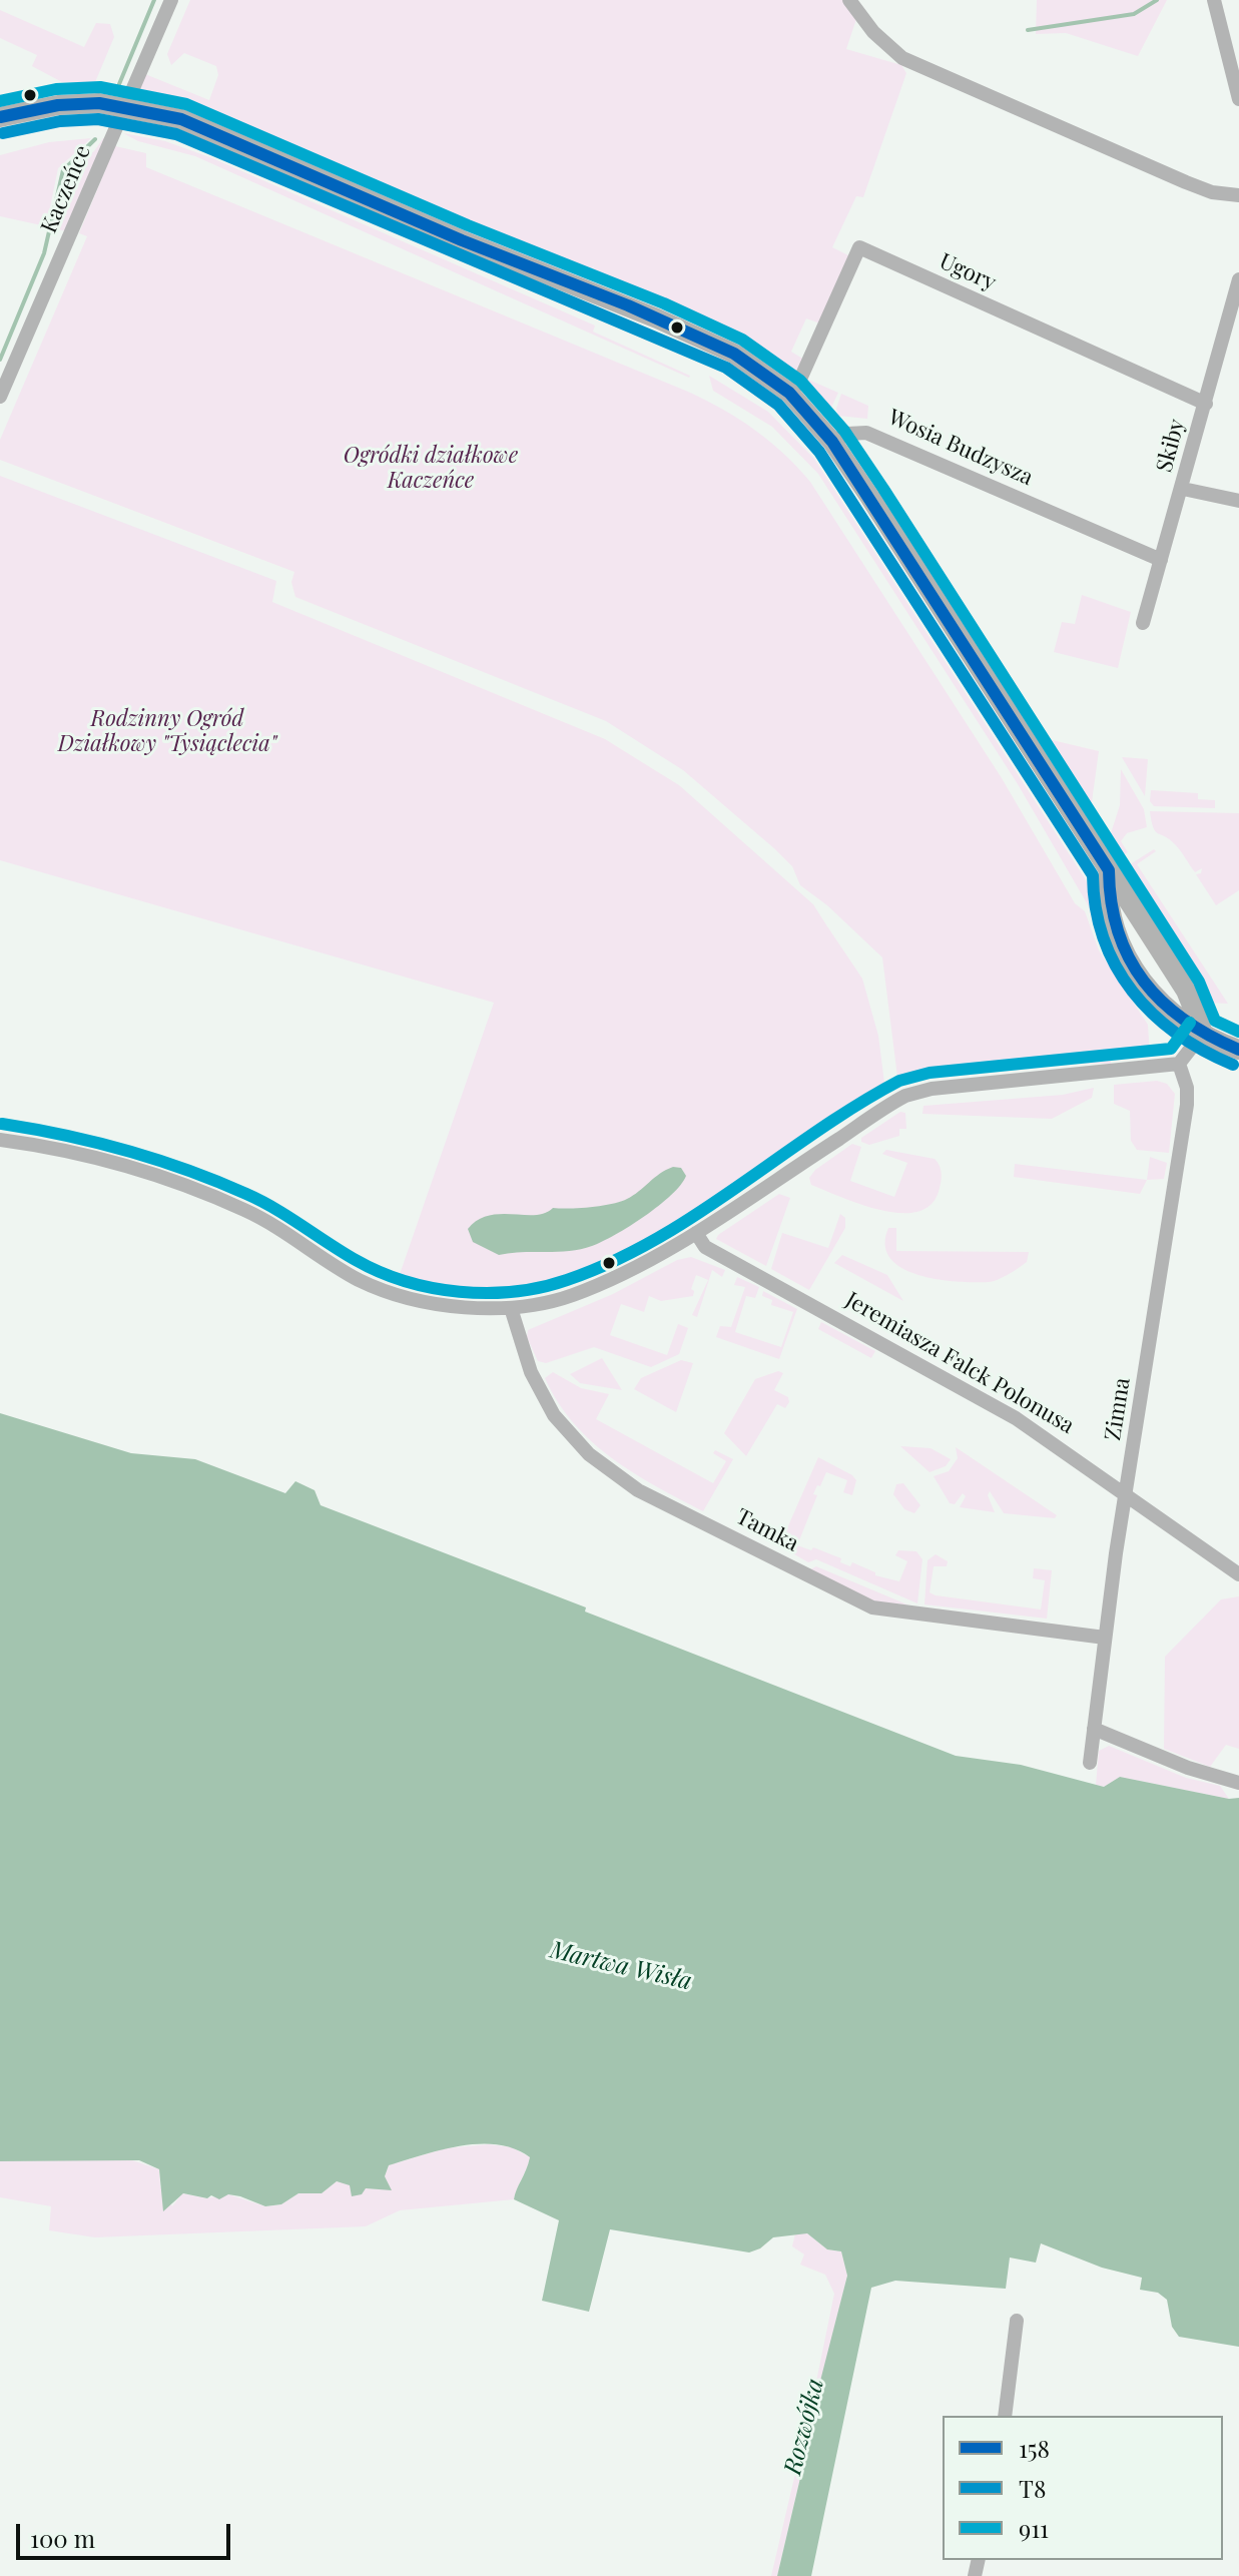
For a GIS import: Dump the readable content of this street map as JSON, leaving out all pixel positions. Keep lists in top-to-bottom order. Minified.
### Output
{"streets":{"street":["Kaczeńce","Ugory","Skiby","Wosia Budzysza","Jeremiasza Falck Polonusa","Zimna","Tamka"]},"crossings":[["Ugory","Skiby"],["Skiby","Wosia Budzysza"],["Jeremiasza Falck Polonusa","Zimna"],["Zimna","Tamka"]],"water":["Martwa Wisła","Rozwójka"],"parks":["Ogródki działkowe Kaczeńce","Rodzinny Ogród Działkowy \"Tysiąclecia\""],"lines":["transit line 911","transit line 158","transit line T8"],"legend":["158","T8","911"],"scale_bar":"100 m"}
